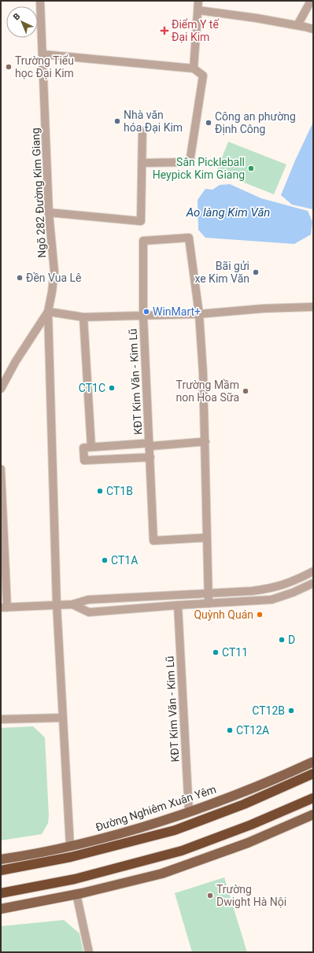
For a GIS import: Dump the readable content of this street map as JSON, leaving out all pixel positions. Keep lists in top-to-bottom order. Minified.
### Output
{"streets":{"main road":["Đường Nghiêm Xuân Yêm"],"street":["Ngõ 282 Đường Kim Giang","KĐT Kim Văn - Kim Lũ"]},"crossings":[["Ngõ 282 Đường Kim Giang","KĐT Kim Văn - Kim Lũ"],["KĐT Kim Văn - Kim Lũ","Đường Nghiêm Xuân Yêm"]],"water":["Ao làng Kim Văn"],"places":{"health":["Điểm Y tế Đại Kim"],"other":["Trường Tiểu học Đại Kim","Nhà văn hóa Đại Kim","Công an phường Định Công","Sân Pickleball Heypick Kim Giang","Bãi gửi xe Kim Văn","Đền Vua Lê","WinMart+","CT1C","Trường Mầm non Hoa Sữa","CT1B","CT1A","Quỳnh Quán","D","CT11","CT12B","CT12A","Trường Dwight Hà Nội"]},"north":"top left"}
